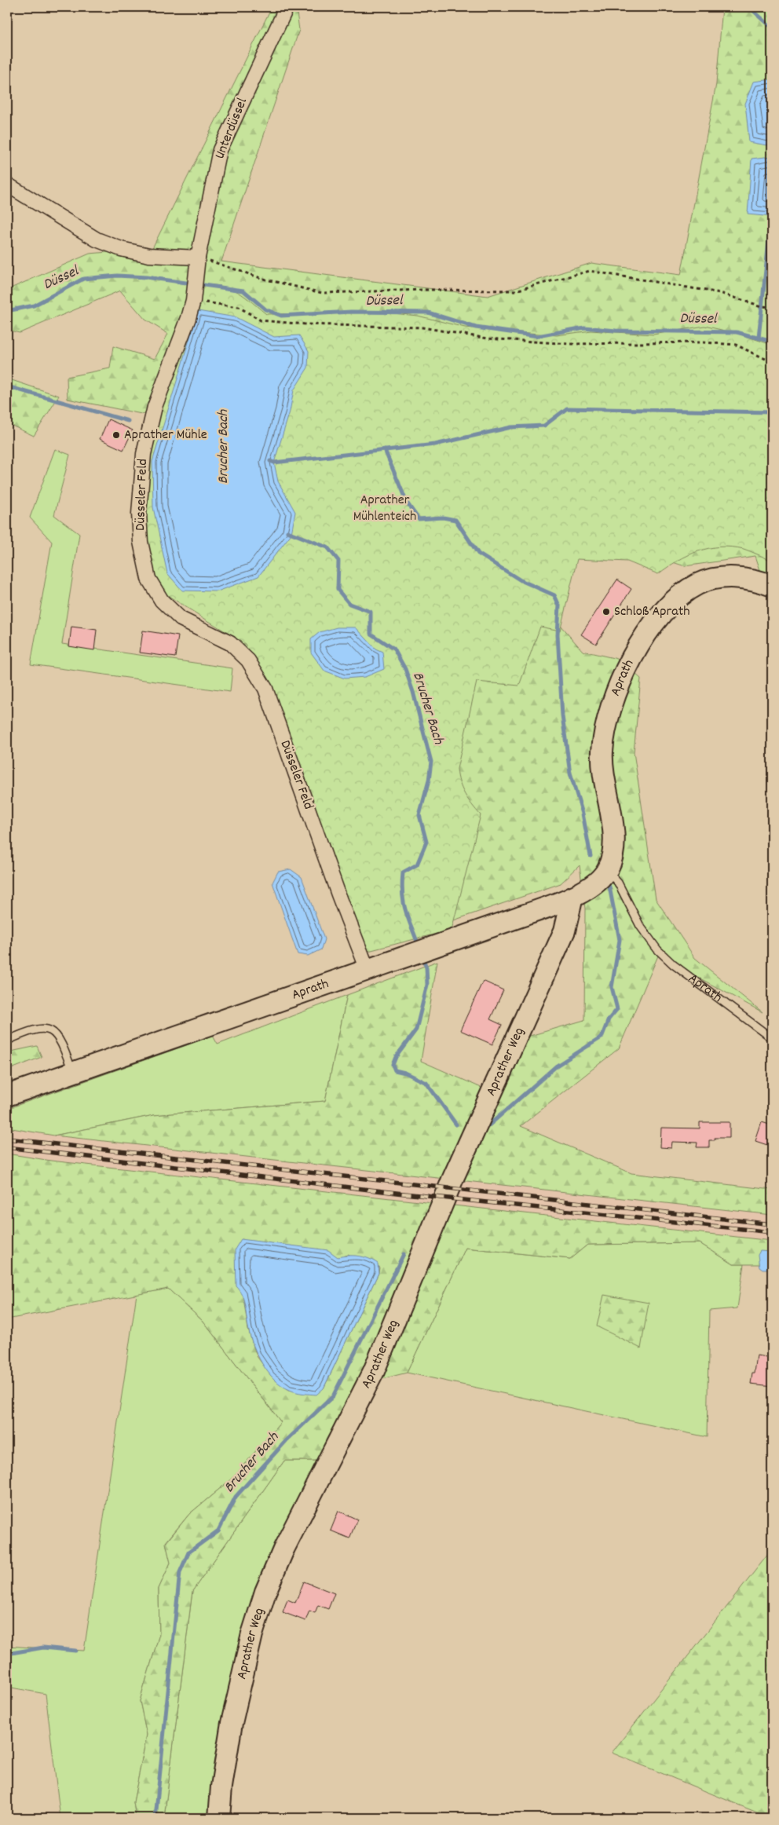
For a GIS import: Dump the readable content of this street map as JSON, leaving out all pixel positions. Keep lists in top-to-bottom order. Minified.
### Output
{"streets":{"main road":["Aprath","Aprather Weg"],"street":["Unterdüssel","Düsseler Feld"]},"crossings":[["Unterdüssel","Düsseler Feld"],["Düsseler Feld","Aprath"],["Aprath","Aprather Weg"]],"water":["Düssel","Brucher Bach"],"parks":["Aprather Mühlenteich"],"places":["Aprather Mühle","Schloß Aprath"]}
